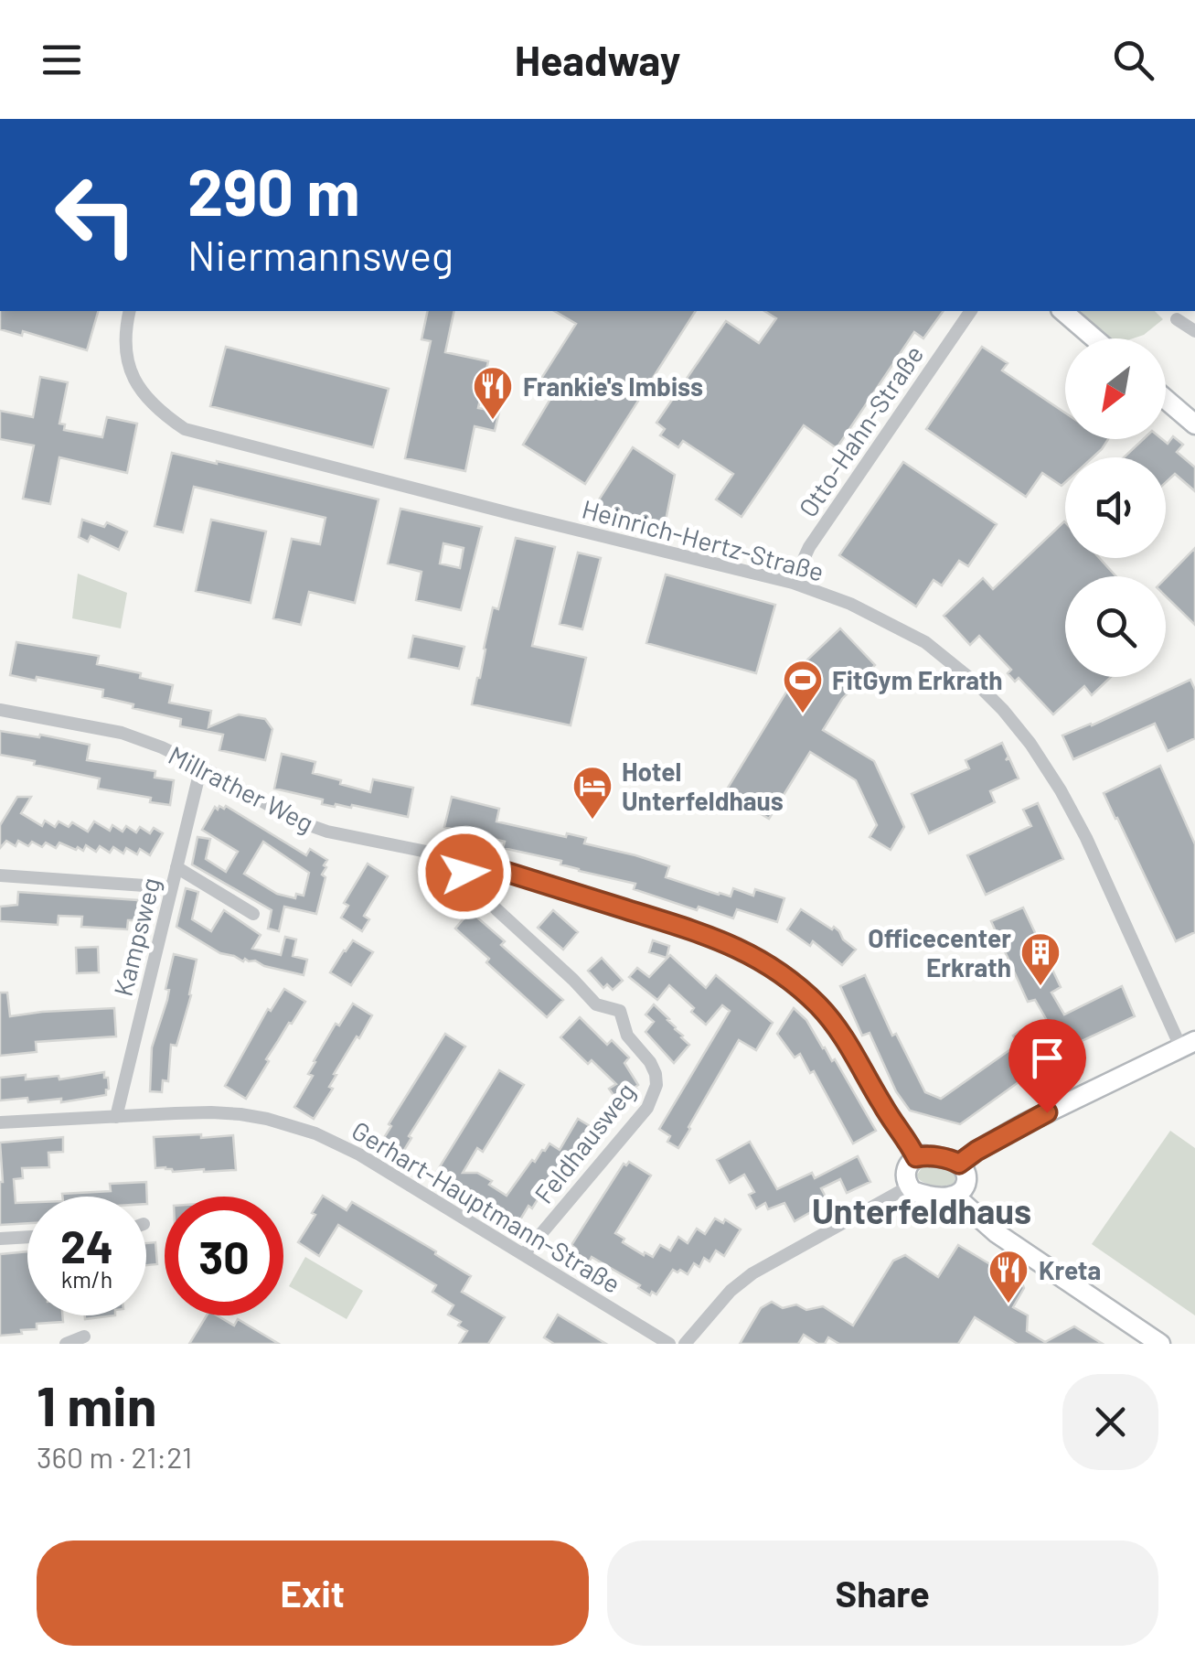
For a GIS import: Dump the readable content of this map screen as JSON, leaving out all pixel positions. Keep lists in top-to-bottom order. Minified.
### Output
{"streets":{"street":["Otto-Hahn-Straße","Heinrich-Hertz-Straße","Millrather Weg","Kampsweg","Feldhausweg","Gerhart-Hauptmann-Straße"]},"crossings":[["Otto-Hahn-Straße","Heinrich-Hertz-Straße"],["Millrather Weg","Kampsweg"],["Millrather Weg","Feldhausweg"],["Kampsweg","Gerhart-Hauptmann-Straße"],["Feldhausweg","Gerhart-Hauptmann-Straße"]],"districts":["Unterfeldhaus"],"places":{"restaurant":["Frankie's Imbiss","Kreta"],"sports":["FitGym Erkrath"],"hotel":["Hotel Unterfeldhaus"],"building":["Officecenter Erkrath"]},"north":"bottom left","page":{"header":"Headway","turn":["290 m","Niermannsweg"],"speed":"24 km/h","limit":"30","heading":["1 min","360 m · 21:21"],"buttons":["Exit","Share"]}}
